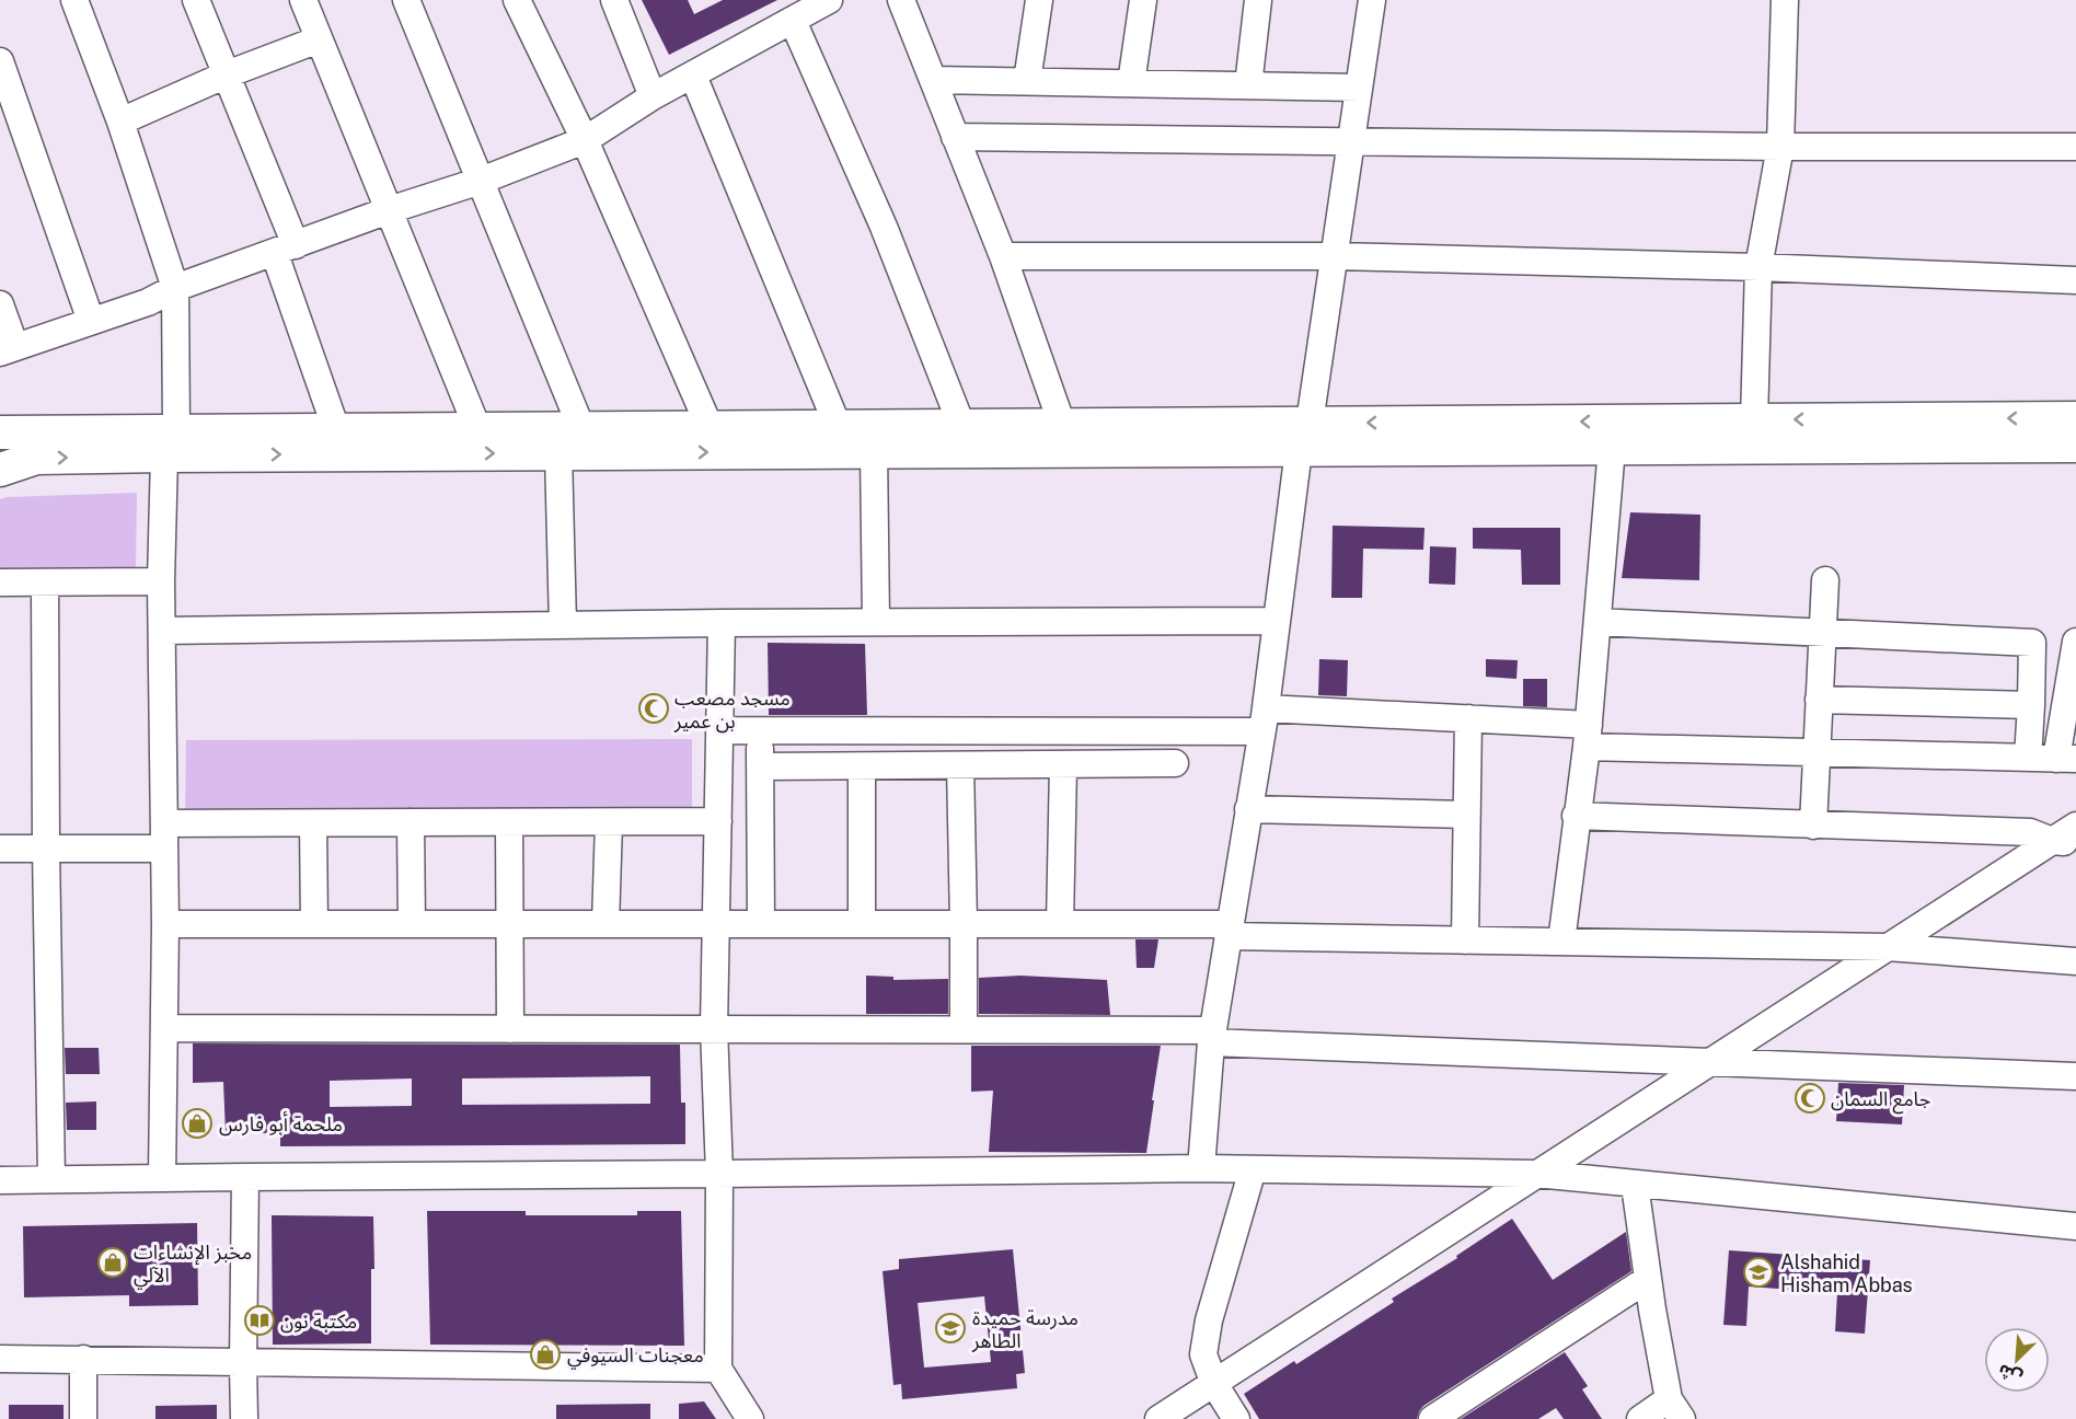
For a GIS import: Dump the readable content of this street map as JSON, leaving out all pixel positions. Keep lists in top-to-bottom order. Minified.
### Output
{"places":{"mosque":["مسجد مصعب بن عمير","جامع السمان"],"shop":["ملحمة أبو فارس","مخبز الإنشاءات الآلي","معجنات السيوفي"],"school or university":["Alshahid Hisham Abbas","مدرسة حميدة الطاهر"],"library":["مكتبة نون"]},"north":"bottom left"}
